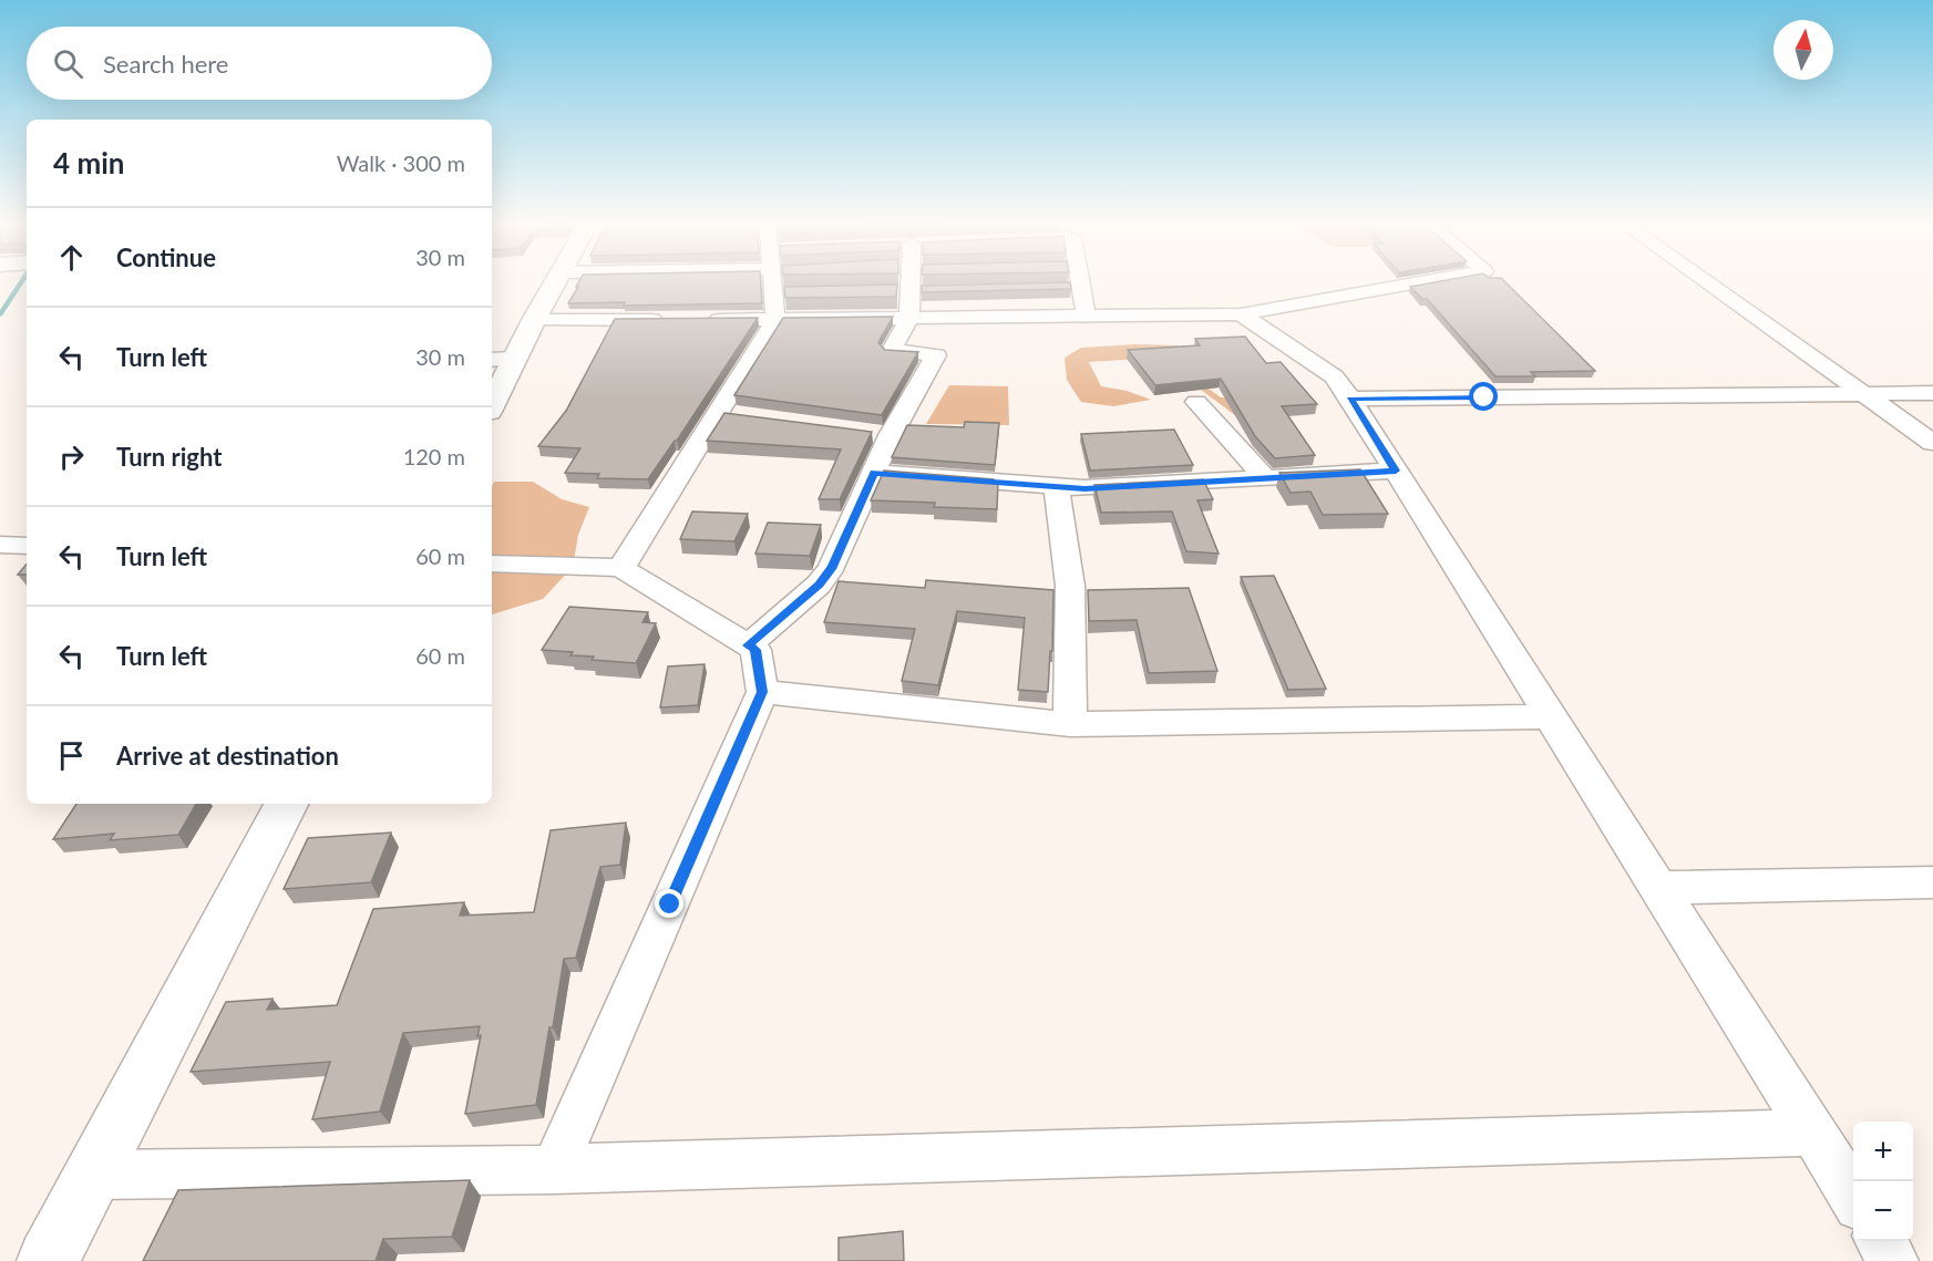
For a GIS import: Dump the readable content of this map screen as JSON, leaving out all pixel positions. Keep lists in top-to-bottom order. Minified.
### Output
{"north":"top","page":{"search":"Search here","heading":["4 min","Walk · 300 m"],"list":[["Continue","30 m"],["Turn left","30 m"],["Turn right","120 m"],["Turn left","60 m"],["Turn left","60 m"],"Arrive at destination"],"map_buttons":["+","−"]}}
